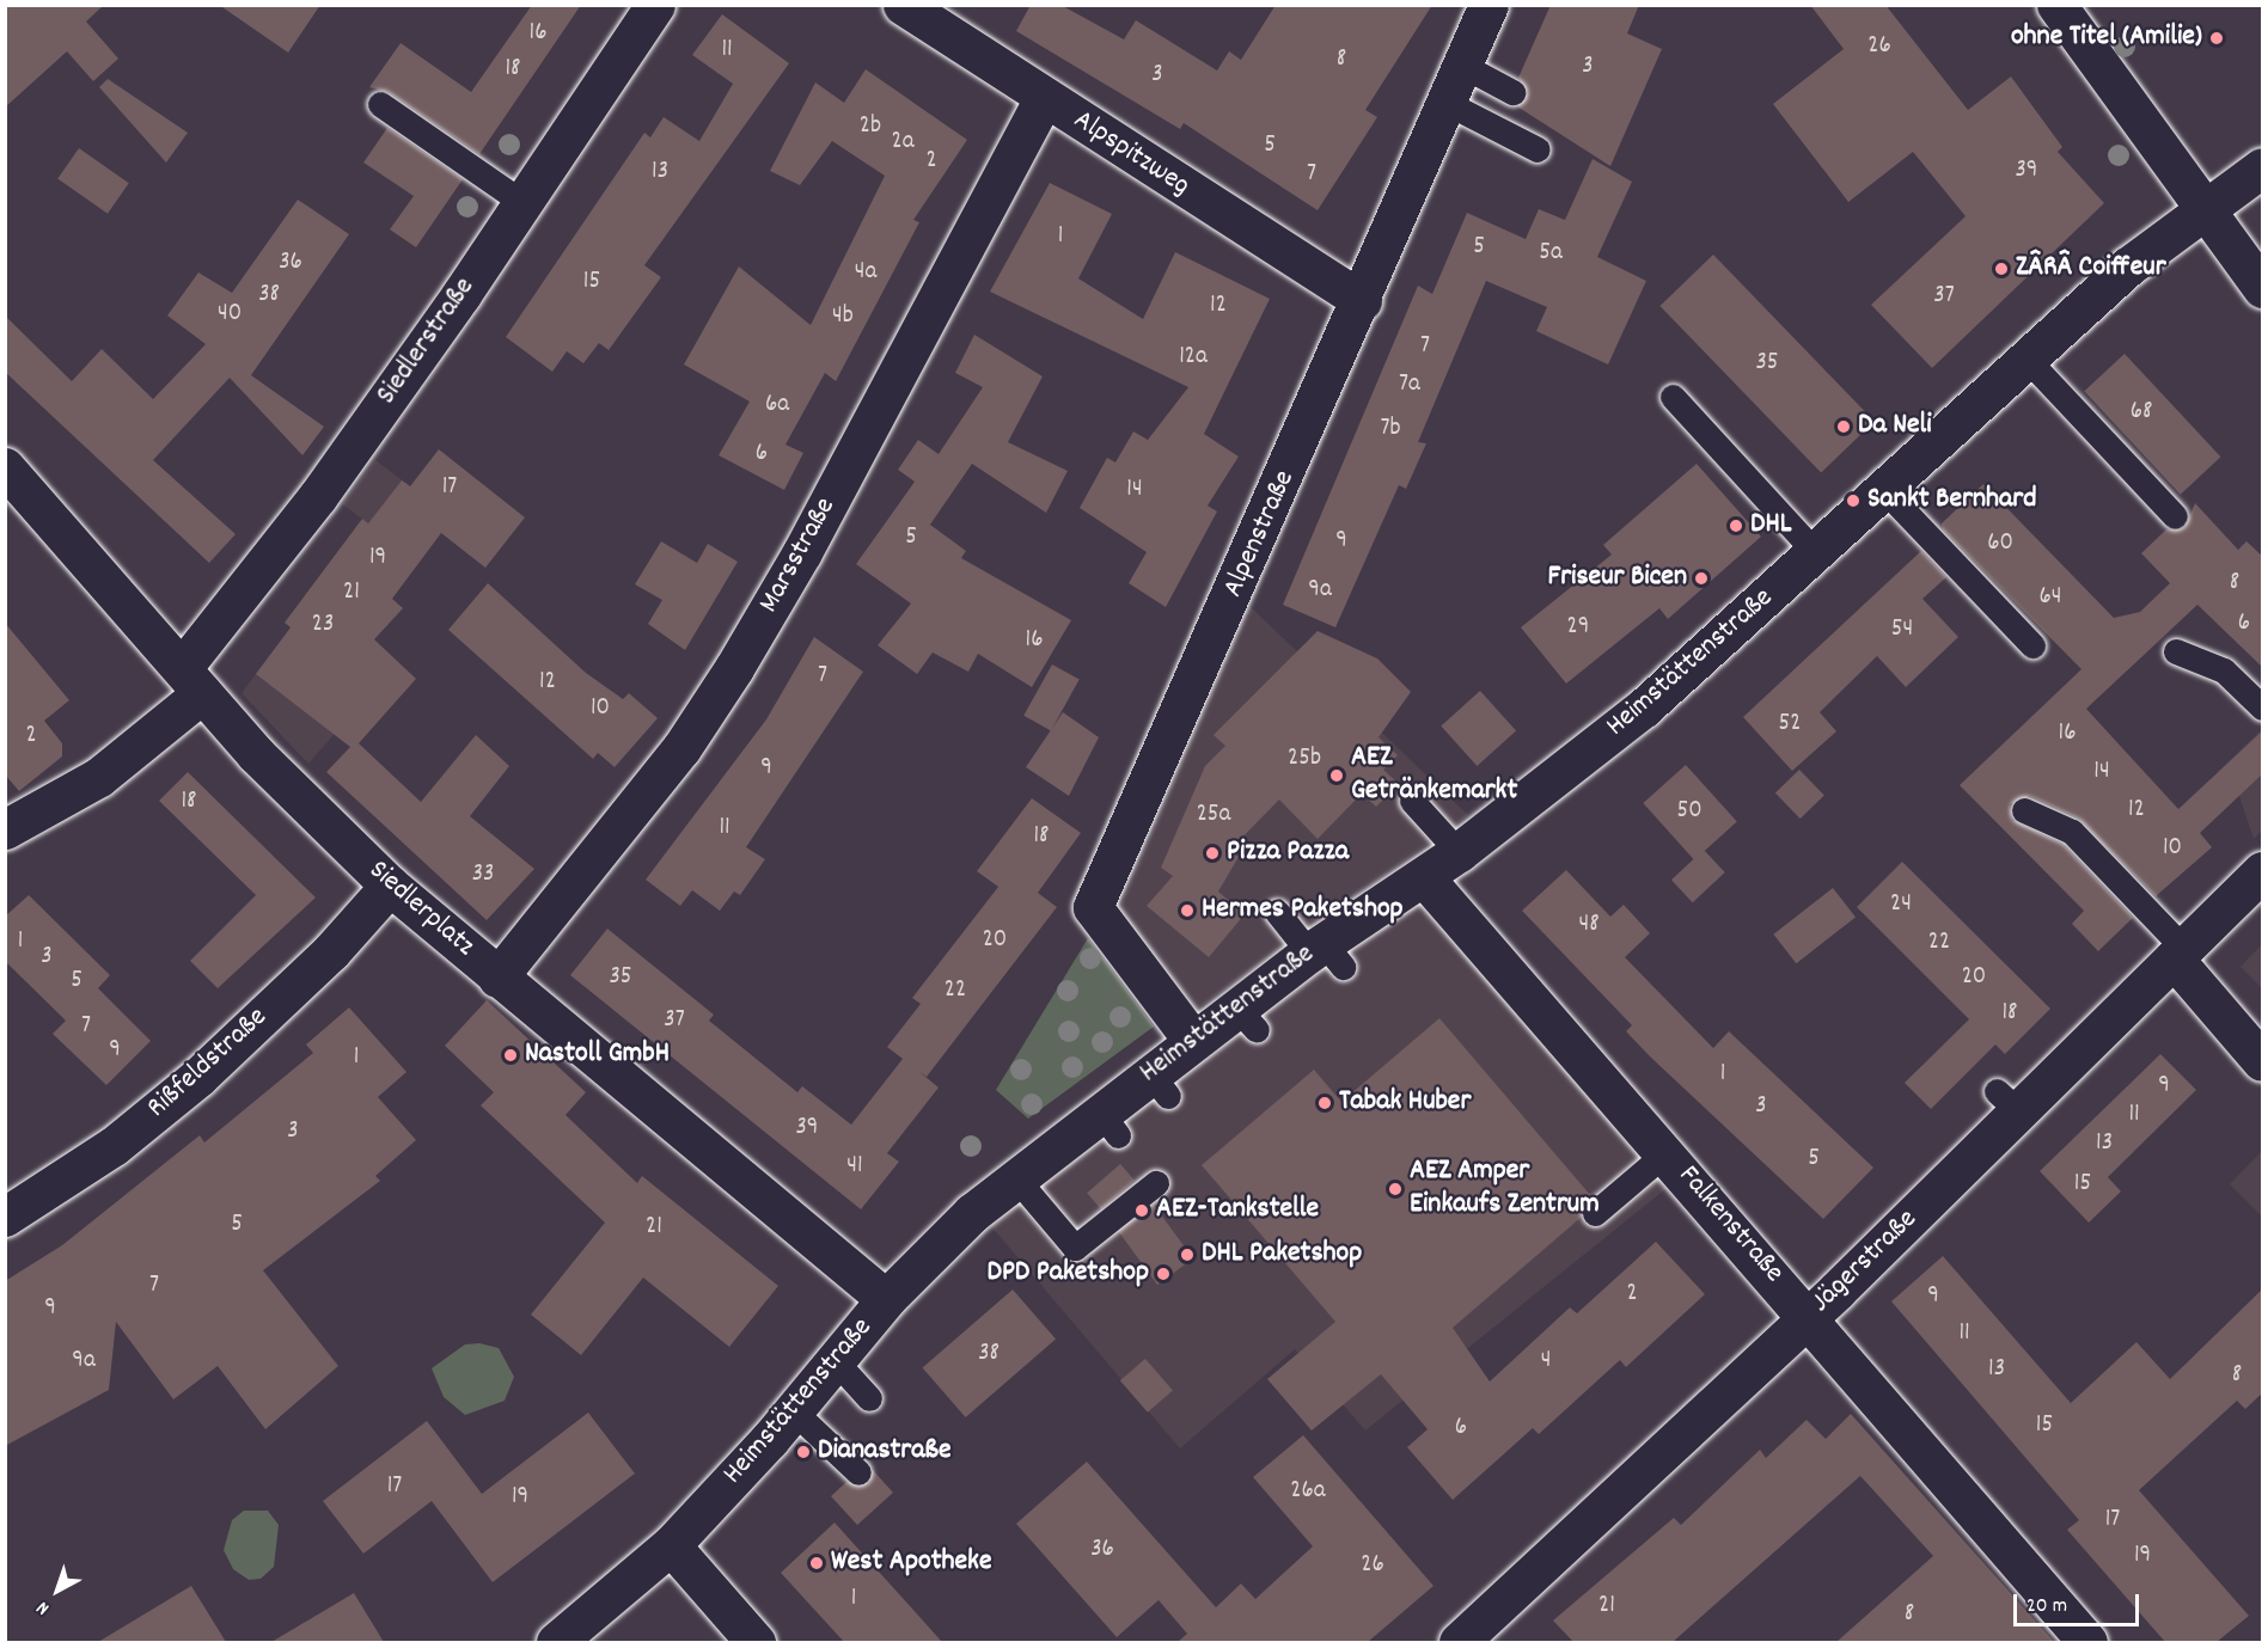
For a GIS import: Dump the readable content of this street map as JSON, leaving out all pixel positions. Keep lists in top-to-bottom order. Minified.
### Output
{"streets":{"street":["Alpspitzweg","Siedlerstraße","Alpenstraße","Marsstraße","Heimstättenstraße","Siedlerplatz","Rißfeldstraße","Falkenstraße","Jägerstraße"]},"crossings":[["Alpspitzweg","Alpenstraße"],["Alpspitzweg","Marsstraße"],["Siedlerstraße","Siedlerplatz"],["Alpenstraße","Heimstättenstraße"],["Marsstraße","Siedlerplatz"],["Heimstättenstraße","Siedlerplatz"],["Heimstättenstraße","Falkenstraße"],["Siedlerplatz","Rißfeldstraße"],["Falkenstraße","Jägerstraße"]],"places":["ohne Titel (Amilie)","ZÂRÂ Coiffeur","Da Neli","Sankt Bernhard","DHL","Friseur Bicen","AEZ Getränkemarkt","Pizza Pazza","Hermes Paketshop","Nastoll GmbH","Tabak Huber","AEZ Amper Einkaufs Zentrum","AEZ-Tankstelle","DHL Paketshop","DPD Paketshop","Dianastraße","West Apotheke"],"house_numbers":["16","26","11","8","3","18","3","2b","2a","5","2","39","13","7","1","5","5a","36","4a","15","38","37","12","40","4b","7","12a","35","7a","6a","68","7b","6","17","14","5","9","60","19","8","9a","21","64","6","23","29","54","16","7","12","10","52","16","2","25b","9","14","18","12","50","25a","11","18","10","33","24","48","20","1","22","3","35","20","5","22","18","37","7","9","1","1","9","3","11","39","3","13","5","41","15","5","21","7","2","9","9","11","38","9a","4","13","8","15","6","17","26a","19","17","36","19","26","1","21","8"],"scale_bar":"20 m","north":"bottom left"}
